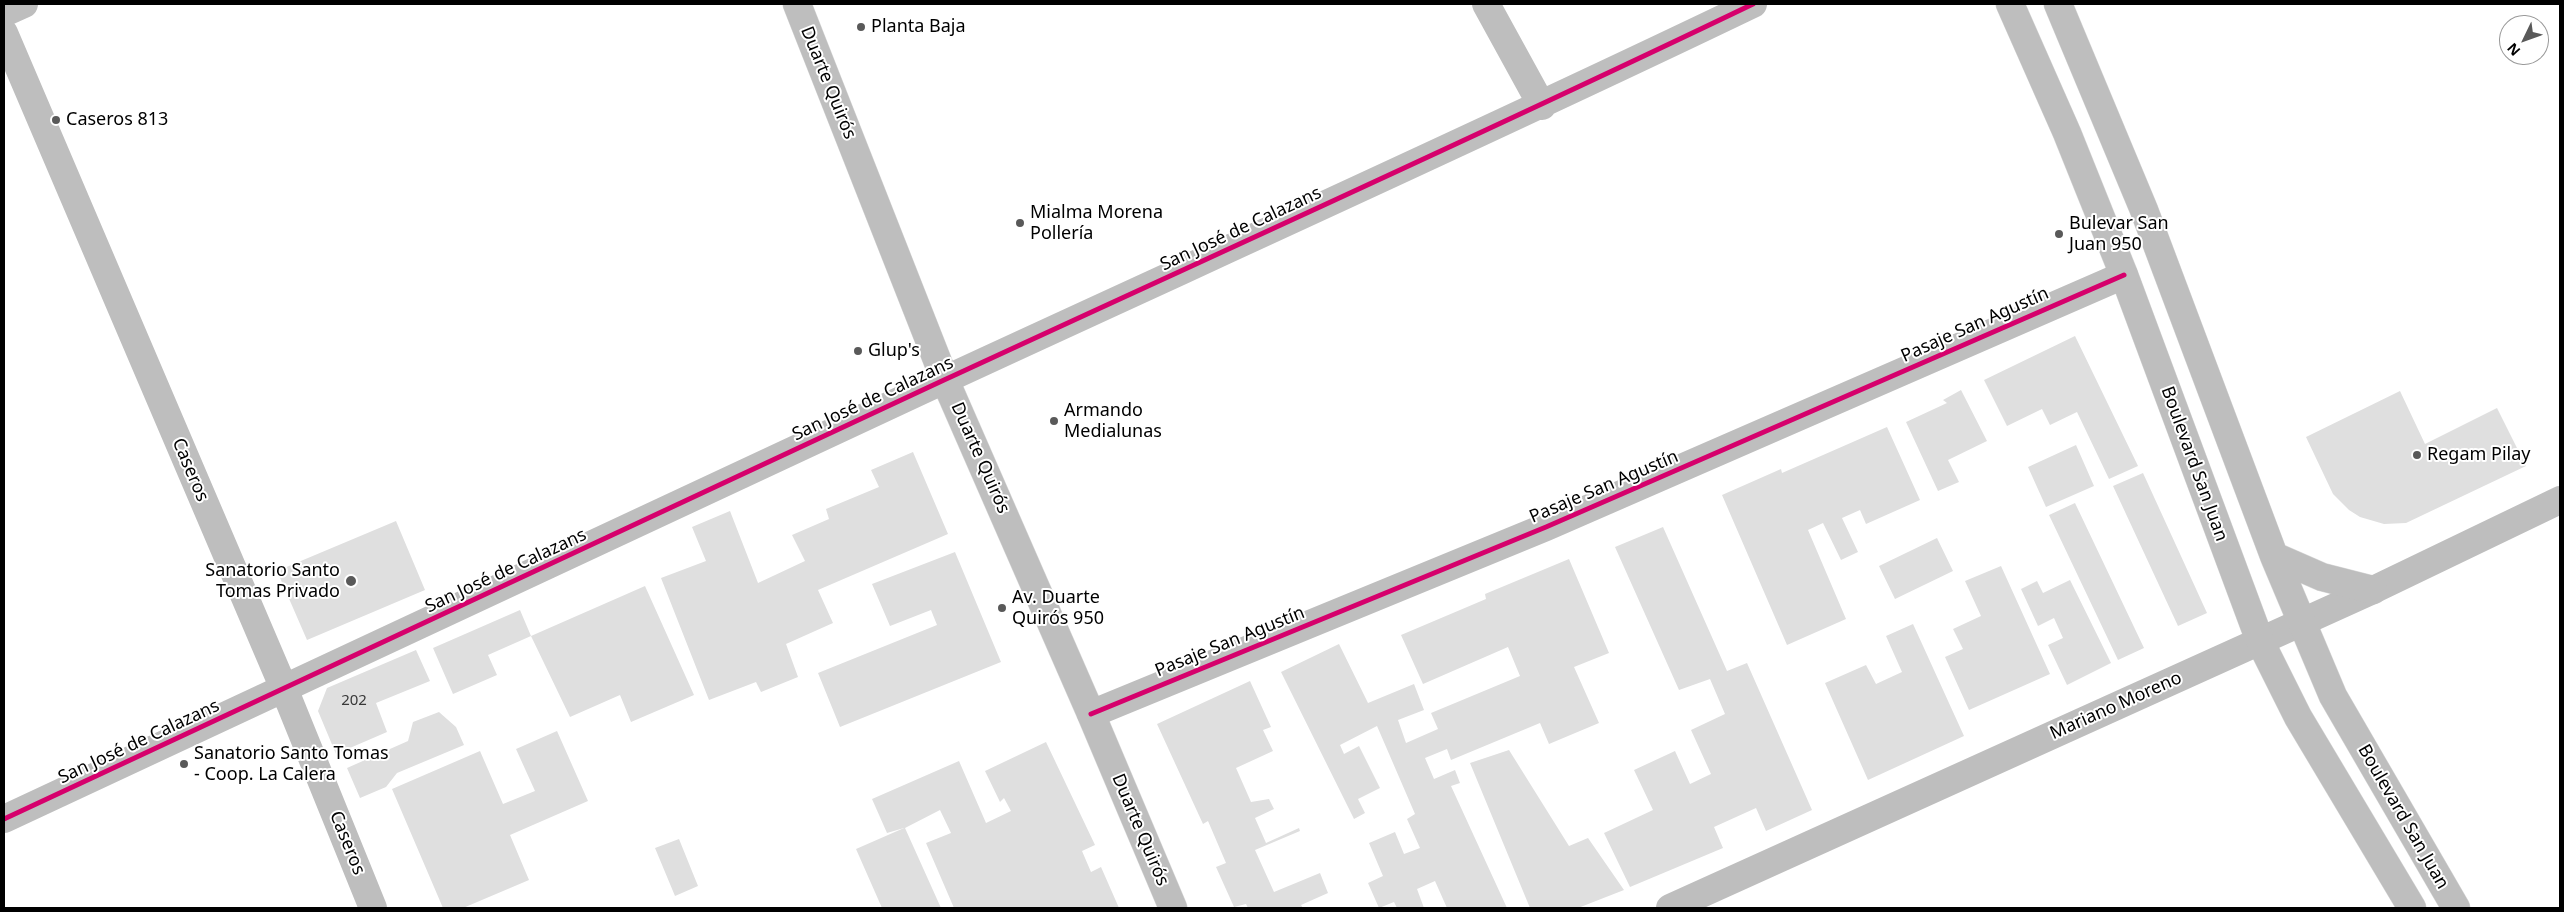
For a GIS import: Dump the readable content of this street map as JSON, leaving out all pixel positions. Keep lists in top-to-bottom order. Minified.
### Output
{"streets":{"street":["Duarte Quirós","San José de Calazans","Pasaje San Agustín","Boulevard San Juan","Caseros","Mariano Moreno"]},"crossings":[["Duarte Quirós","San José de Calazans"],["Duarte Quirós","Pasaje San Agustín"],["San José de Calazans","Caseros"],["Pasaje San Agustín","Boulevard San Juan"],["Boulevard San Juan","Mariano Moreno"]],"places":["Planta Baja","Caseros 813","Mialma Morena Pollería","Bulevar San Juan 950","Glup's","Armando Medialunas","Regam Pilay","Sanatorio Santo Tomas Privado","Av. Duarte Quirós 950","Sanatorio Santo Tomas - Coop. La Calera"],"house_numbers":["202"],"north":"bottom left"}
